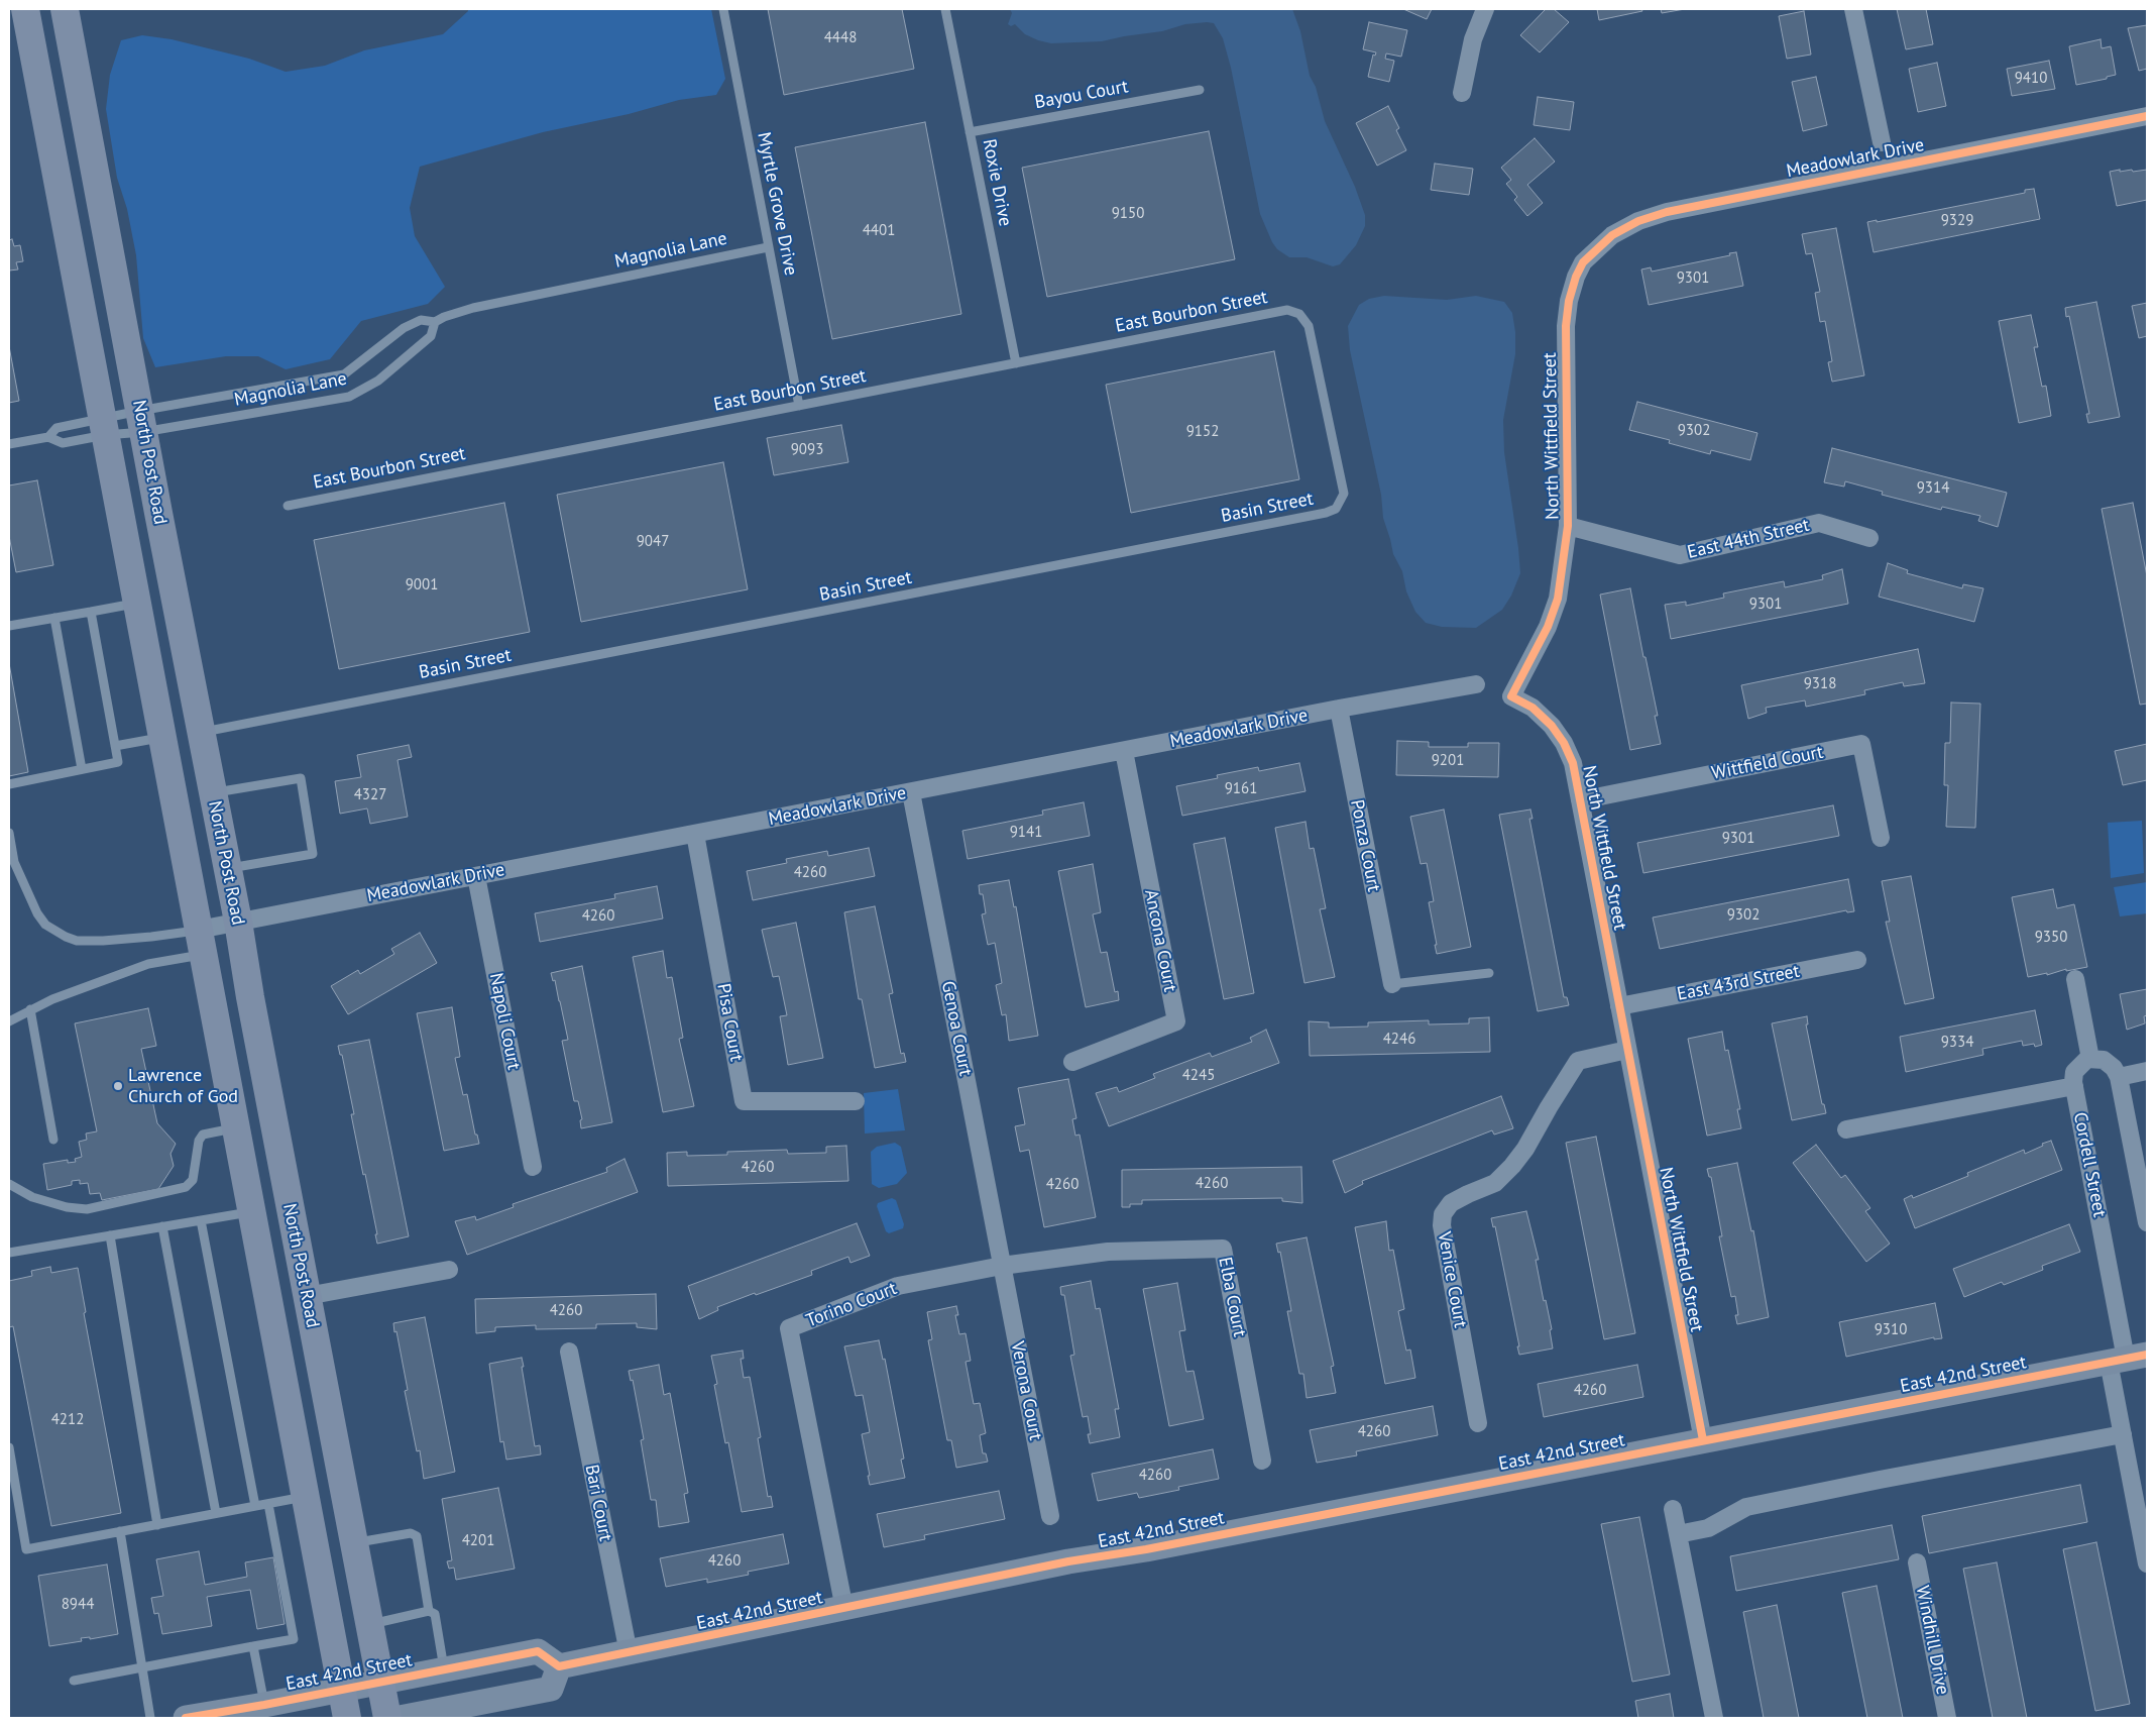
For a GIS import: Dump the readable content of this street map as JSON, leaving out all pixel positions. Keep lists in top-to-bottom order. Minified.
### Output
{"streets":{"main road":["North Post Road"],"street":["Meadowlark Drive","North Wittfield Street","East 44th Street","Wittfield Court","Ponza Court","Ancona Court","East 43rd Street","Napoli Court","Pisa Court","Genoa Court","Cordell Street","Venice Court","Elba Court","Torino Court","East 42nd Street","Verona Court","Bari Court","Windhill Drive"],"lane":["Bayou Court","Roxie Drive","Myrtle Grove Drive","Magnolia Lane","East Bourbon Street","Basin Street"]},"crossings":[["Bayou Court","Roxie Drive"],["Meadowlark Drive","North Wittfield Street"],["Meadowlark Drive","North Post Road"],["Meadowlark Drive","Ponza Court"],["Meadowlark Drive","Ancona Court"],["Meadowlark Drive","Napoli Court"],["Meadowlark Drive","Pisa Court"],["Meadowlark Drive","Genoa Court"],["Roxie Drive","East Bourbon Street"],["Myrtle Grove Drive","Magnolia Lane"],["Myrtle Grove Drive","East Bourbon Street"],["Magnolia Lane","North Post Road"],["East Bourbon Street","Basin Street"],["North Wittfield Street","East 44th Street"],["North Wittfield Street","Wittfield Court"],["North Wittfield Street","East 43rd Street"],["North Wittfield Street","Venice Court"],["North Wittfield Street","East 42nd Street"],["North Post Road","Basin Street"],["North Post Road","East 42nd Street"],["Genoa Court","Torino Court"],["Genoa Court","Verona Court"],["Cordell Street","East 42nd Street"],["Elba Court","Torino Court"],["Torino Court","East 42nd Street"],["Torino Court","Verona Court"],["East 42nd Street","Bari Court"]],"places":["Lawrence Church of God"],"house_numbers":["4448","9410","9150","9329","4401","9301","9302","9152","9093","9314","9047","9001","9301","9318","9201","9161","4327","9141","9301","4260","9302","4260","9350","4246","9334","4245","4260","4260","4260","4260","9310","4260","4212","4260","4260","4201","4260","8944"]}
